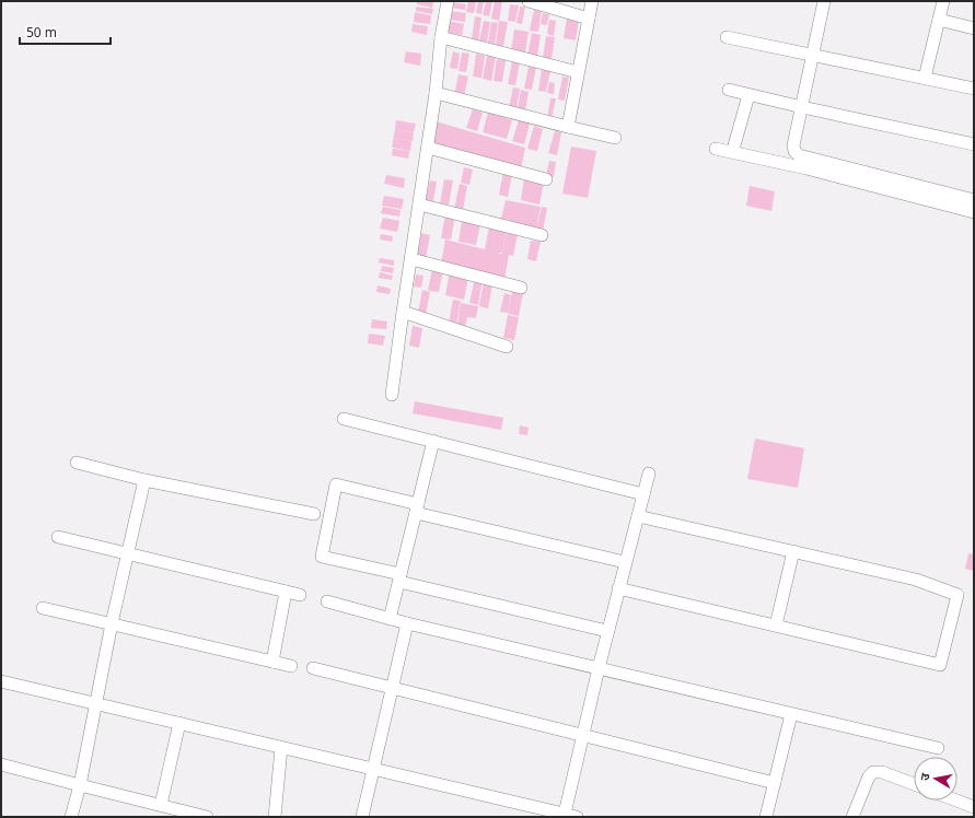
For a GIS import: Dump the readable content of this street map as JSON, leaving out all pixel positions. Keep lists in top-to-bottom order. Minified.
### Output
{"scale_bar":"50 m","north":"left"}
